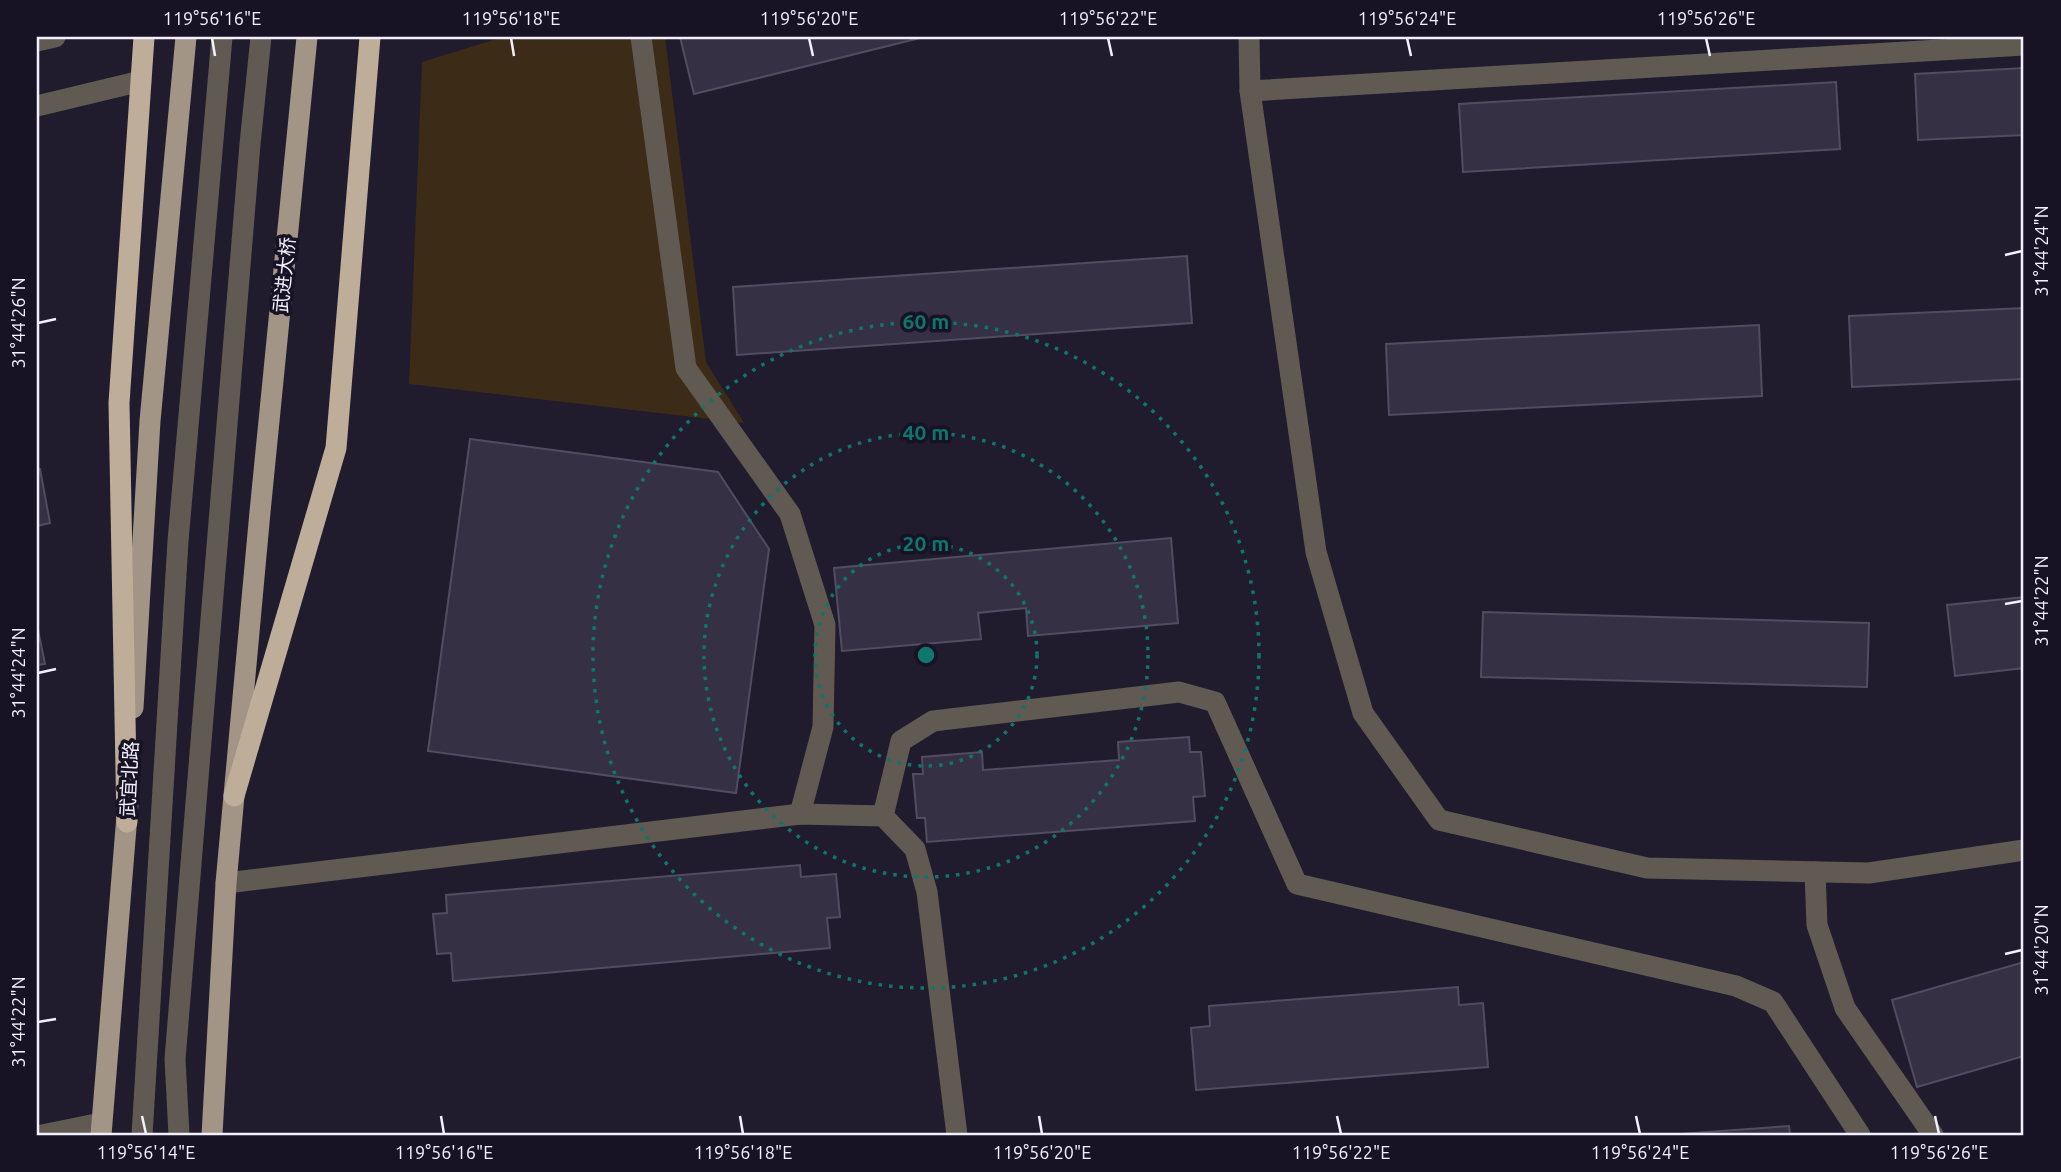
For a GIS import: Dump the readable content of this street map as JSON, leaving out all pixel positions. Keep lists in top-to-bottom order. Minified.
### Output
{"streets":{"main road":["武进大桥","武宜北路"]},"coordinates":["119°56'16\"E","119°56'18\"E","119°56'20\"E","119°56'22\"E","119°56'24\"E","119°56'26\"E","31°44'24\"N","31°44'26\"N","31°44'22\"N","31°44'20\"N","119°56'14\"E"],"rings":["60 m","40 m","20 m"]}
